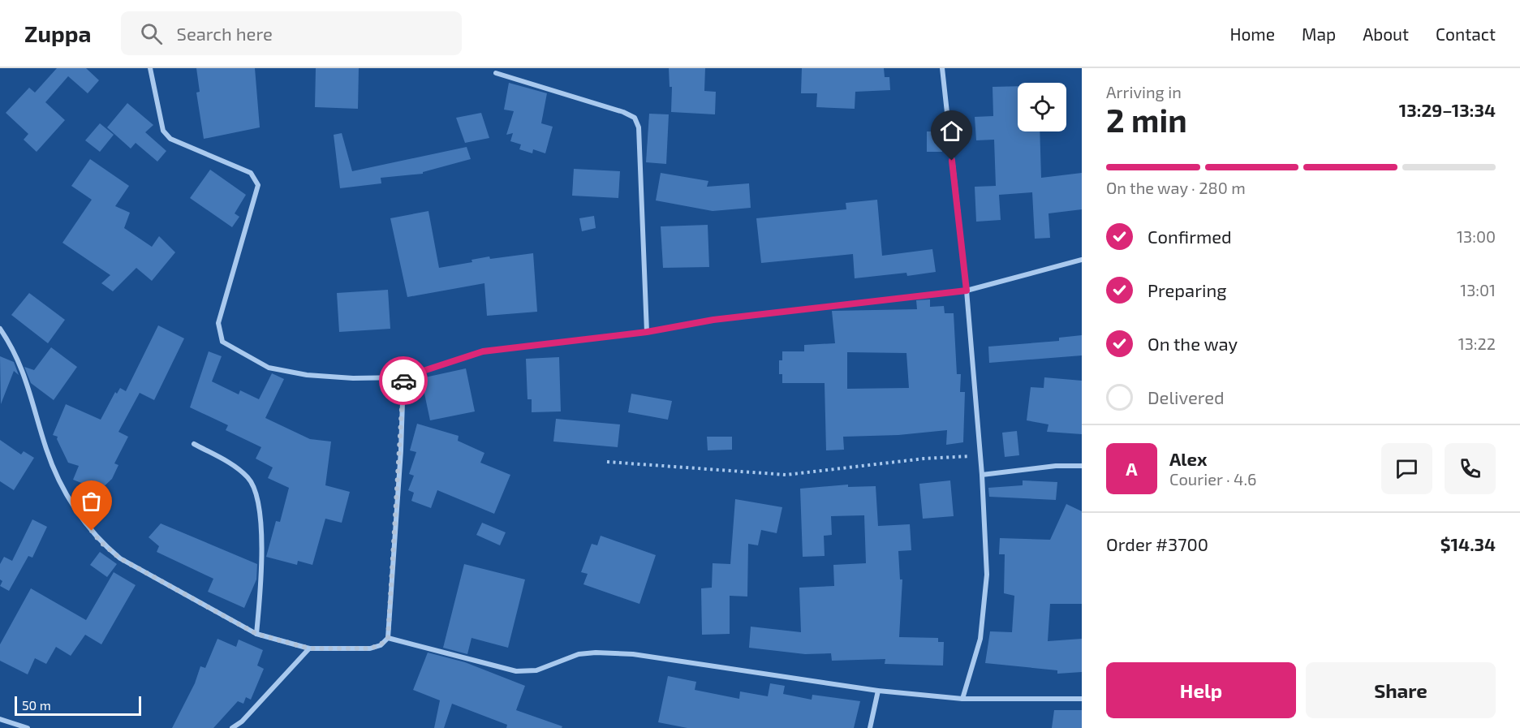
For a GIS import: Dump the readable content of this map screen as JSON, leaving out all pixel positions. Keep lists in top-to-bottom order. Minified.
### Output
{"scale_bar":"50 m","page":{"header":"Zuppa","search":"Search here","nav":["Home","Map","About","Contact"],"heading":["2 min","Arriving in","13:29–13:34"],"panel":["Alex","Courier · 4.6","Order #3700","$14.34"],"bar":"On the way · 280 m","list":[["Confirmed","13:00"],["Preparing","13:01"],["On the way","13:22"],"Delivered"],"round":"A","buttons":["Help","Share"],"scale":"50 m"}}
